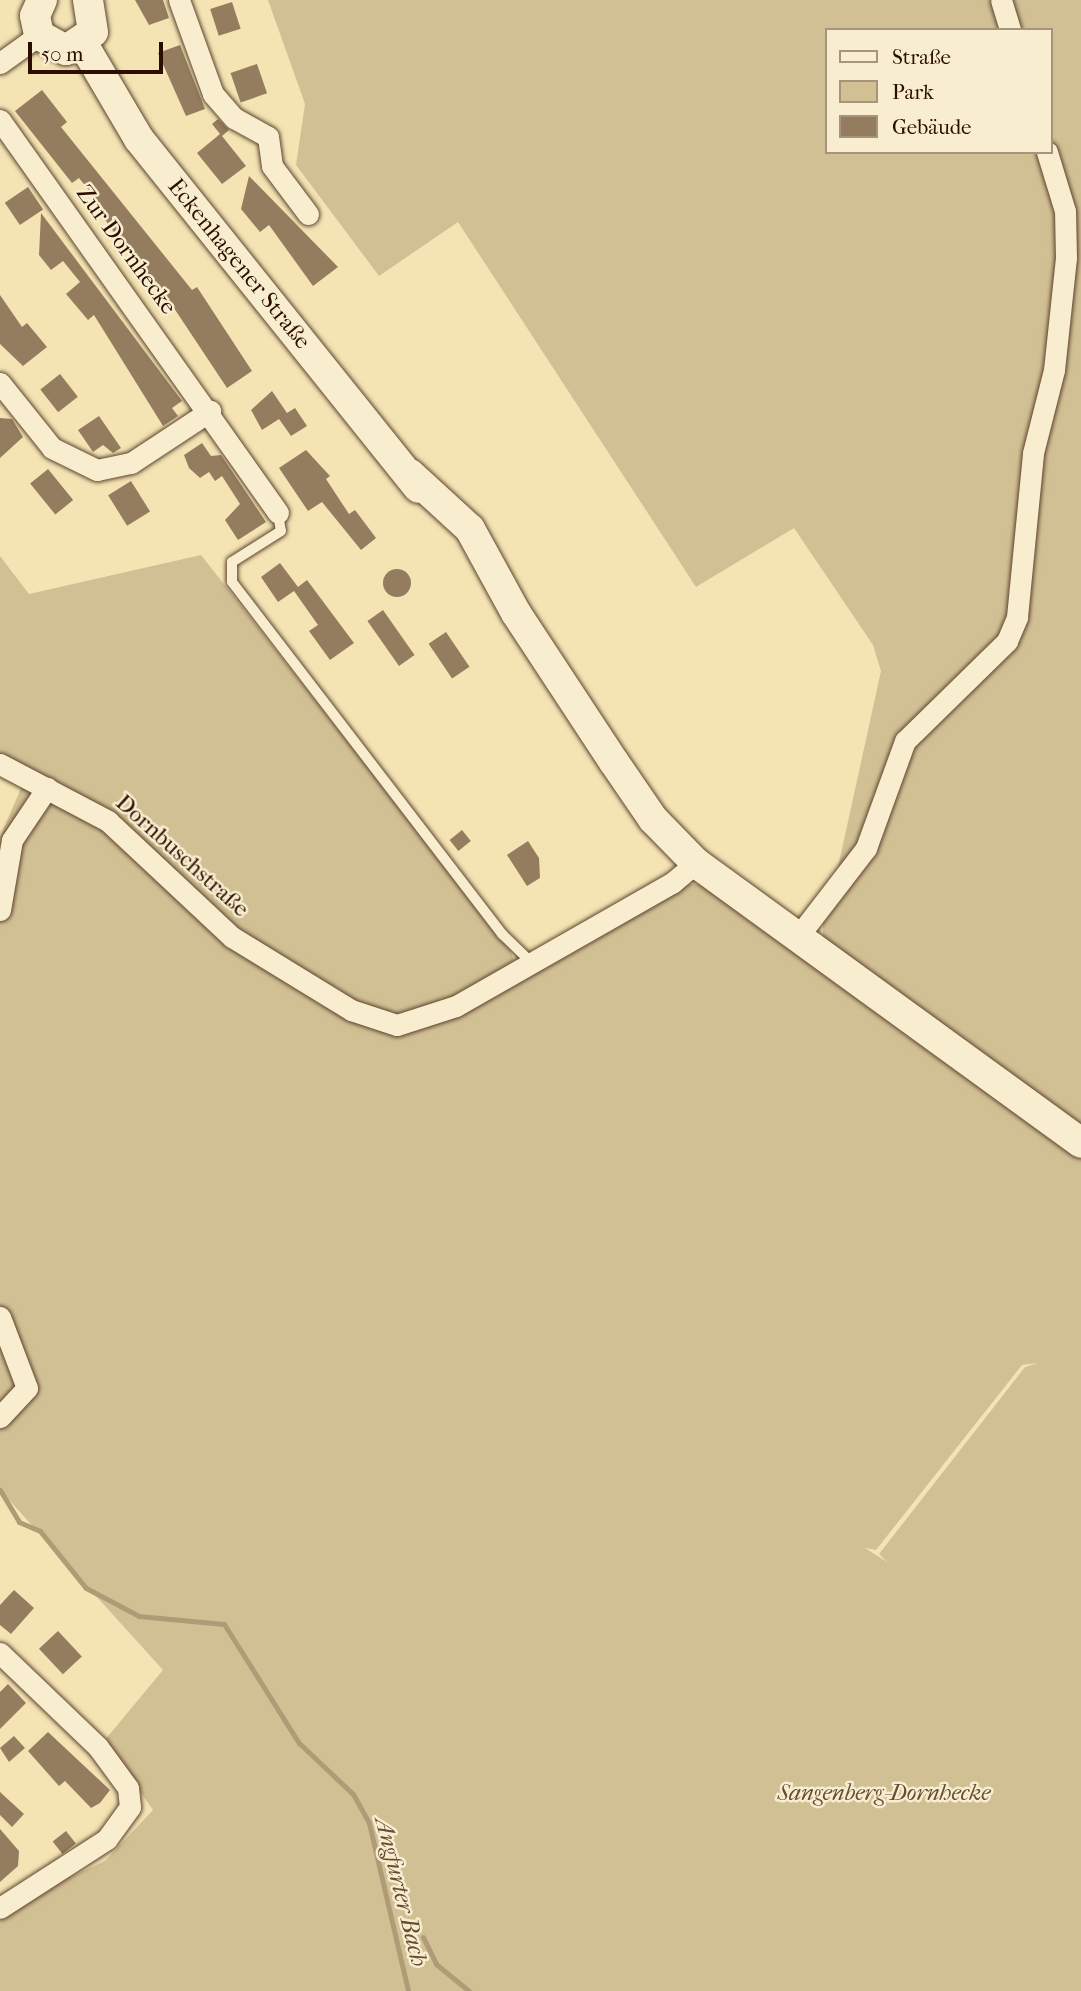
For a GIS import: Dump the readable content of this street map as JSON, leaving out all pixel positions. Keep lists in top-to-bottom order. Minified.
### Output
{"streets":{"main road":["Eckenhagener Straße"],"street":["Zur Dornhecke","Dornbuschstraße"]},"crossings":[["Zur Dornhecke","Dornbuschstraße"],["Eckenhagener Straße","Dornbuschstraße"]],"water":["Angfurter Bach"],"parks":["Sangenberg-Dornhecke"],"legend":["Straße","Park","Gebäude"],"scale_bar":"50 m"}
